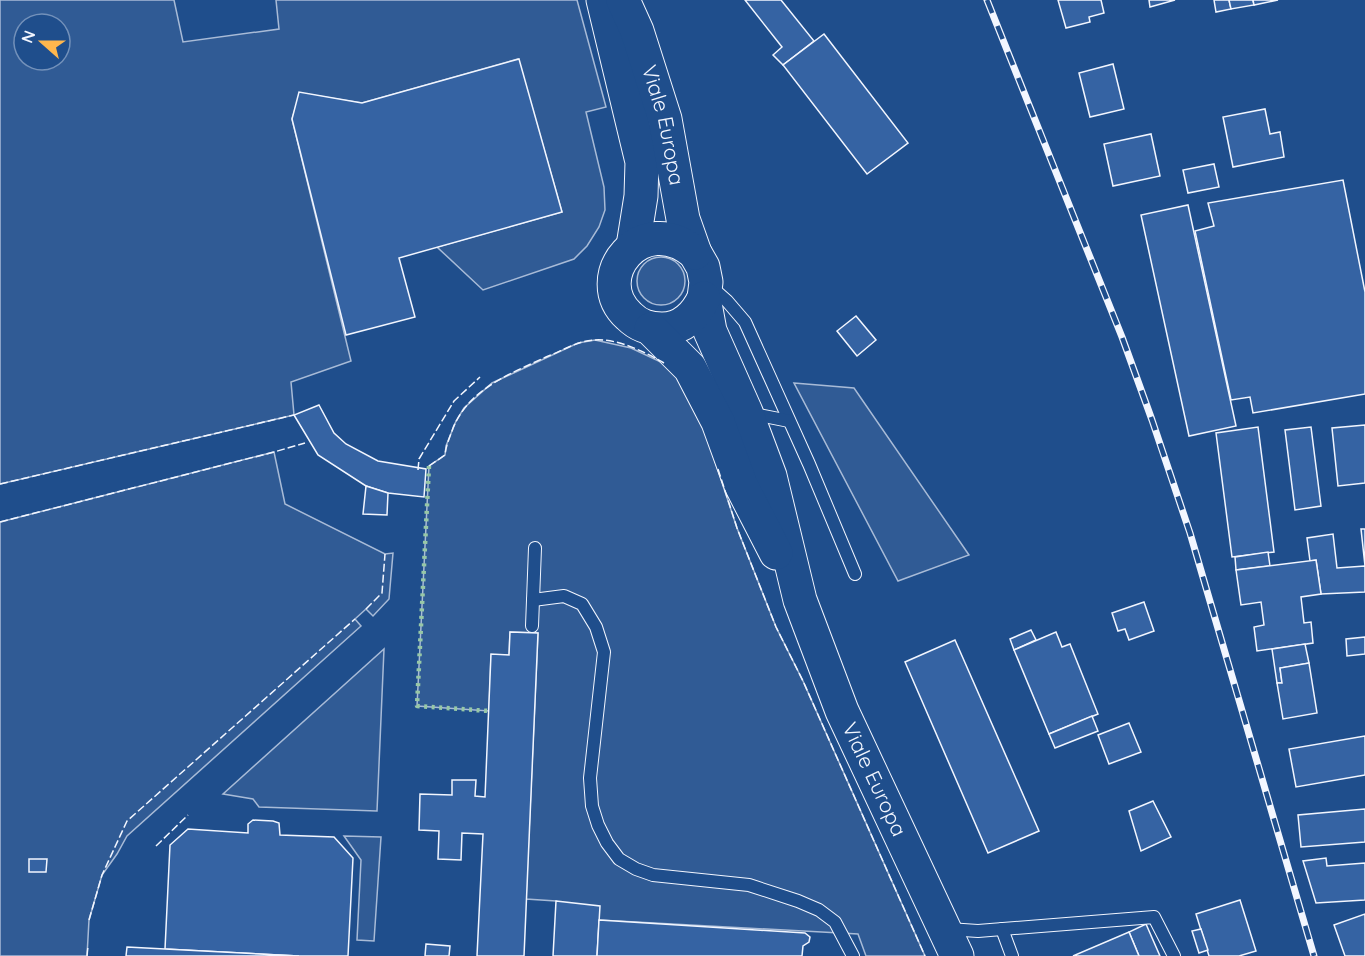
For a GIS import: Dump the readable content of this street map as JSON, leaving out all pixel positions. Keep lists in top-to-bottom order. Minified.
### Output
{"streets":{"main road":["Viale Europa"]},"north":"left"}
